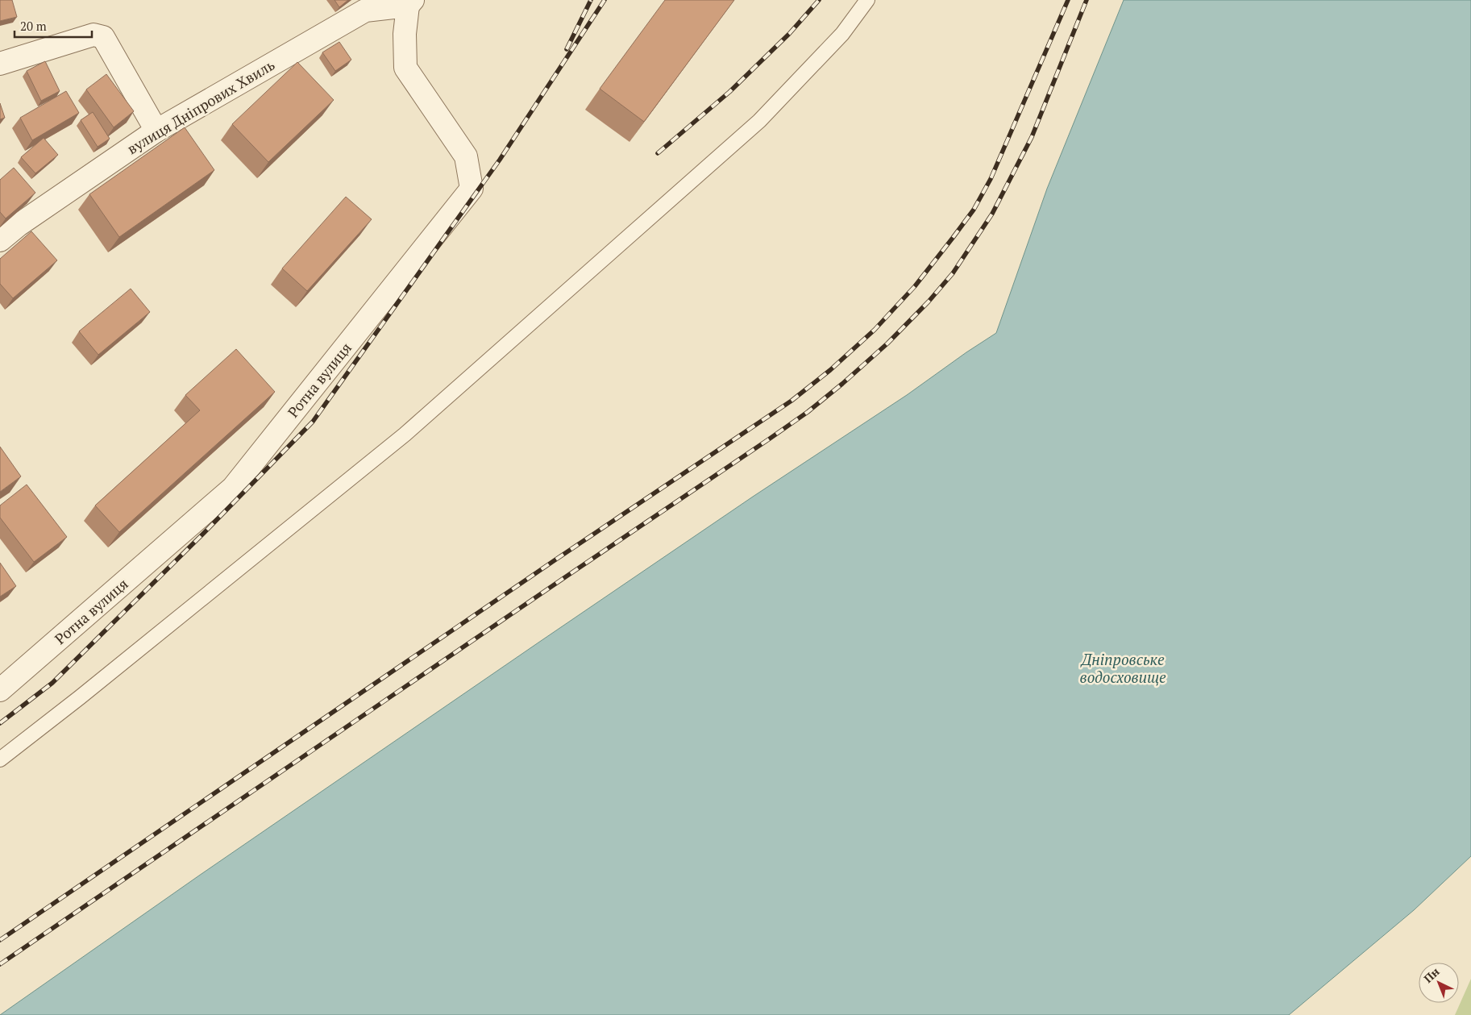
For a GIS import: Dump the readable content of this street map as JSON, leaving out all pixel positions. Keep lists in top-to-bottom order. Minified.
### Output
{"streets":{"street":["вулиця Дніпрових Хвиль","Ротна вулиця"]},"crossings":[["вулиця Дніпрових Хвиль","Ротна вулиця"]],"water":["Дніпровське водосховище"],"scale_bar":"20 m","north":"top left"}
